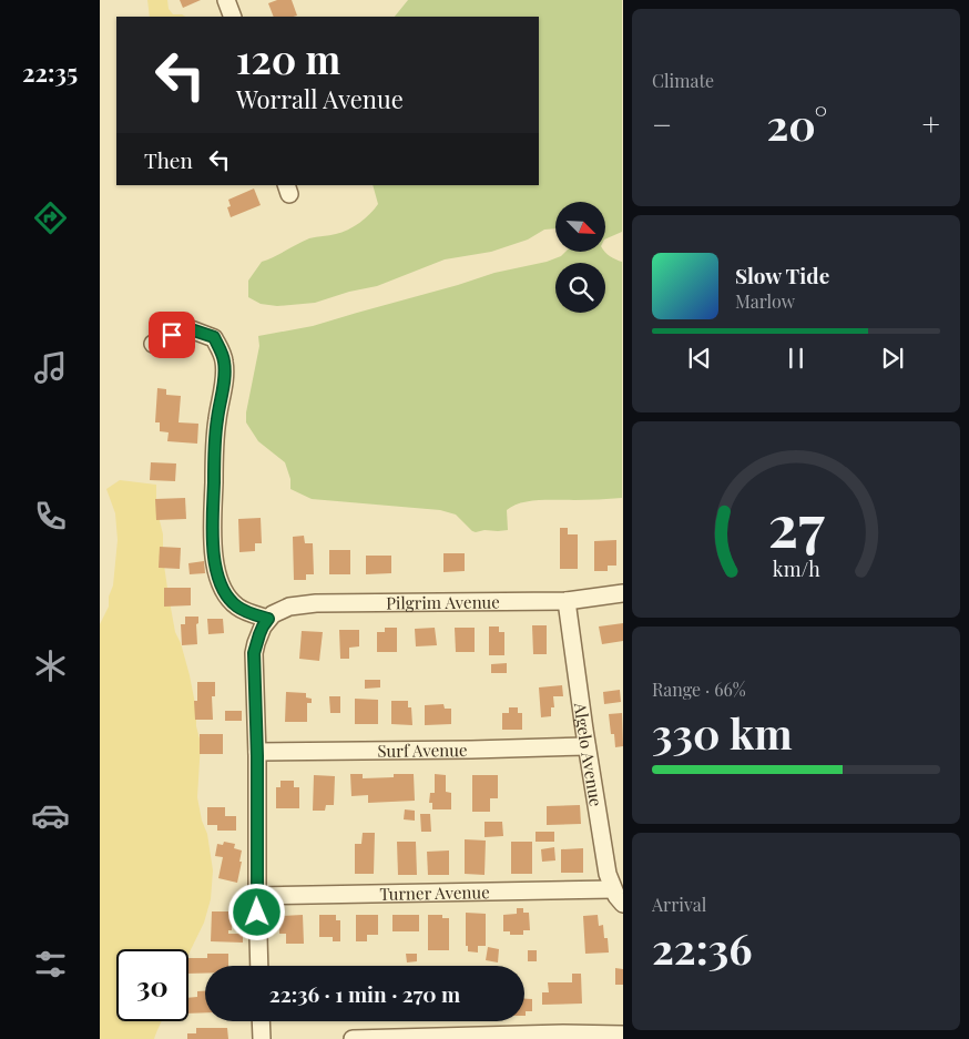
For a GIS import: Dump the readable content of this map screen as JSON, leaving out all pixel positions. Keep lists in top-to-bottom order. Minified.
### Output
{"streets":{"street":["Pilgrim Avenue","Surf Avenue","Algelo Avenue","Turner Avenue"]},"crossings":[["Pilgrim Avenue","Algelo Avenue"],["Surf Avenue","Algelo Avenue"],["Algelo Avenue","Turner Avenue"]],"north":"bottom right","page":{"tabs":"22:35","tile":["Climate",["Range · 66%","330 km"],["Arrival","22:36"]],"turn":["120 m","Worrall Avenue"],"heat":["−","20°","+"],"then":"Then","song":["Slow Tide","Marlow"],"limit":"30","trip":"22:36 · 1 min · 270 m","gauge":["27","km/h"]}}
